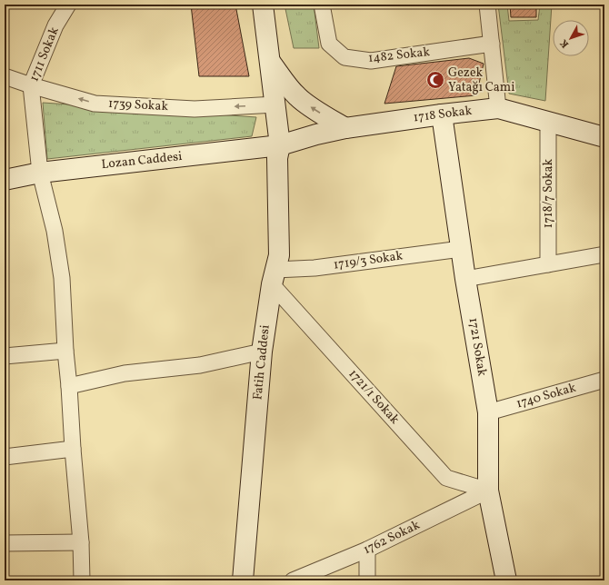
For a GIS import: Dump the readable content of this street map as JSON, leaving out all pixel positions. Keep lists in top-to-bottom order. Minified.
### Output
{"streets":{"main road":["1718 Sokak","Lozan Caddesi","1721 Sokak","Fatih Caddesi"],"street":["1711 Sokak","1482 Sokak","1739 Sokak","1718/7 Sokak","1719/3 Sokak","1740 Sokak","1721/1 Sokak","1762 Sokak"]},"crossings":[["1711 Sokak","1739 Sokak"],["1711 Sokak","Lozan Caddesi"],["1739 Sokak","Fatih Caddesi"],["1718 Sokak","Lozan Caddesi"],["1718 Sokak","1718/7 Sokak"],["1718 Sokak","1721 Sokak"],["1718 Sokak","Fatih Caddesi"],["Lozan Caddesi","Fatih Caddesi"],["1719/3 Sokak","1721 Sokak"],["1719/3 Sokak","Fatih Caddesi"],["1719/3 Sokak","1721/1 Sokak"],["1721 Sokak","1740 Sokak"],["1721 Sokak","1721/1 Sokak"],["1721 Sokak","1762 Sokak"],["Fatih Caddesi","1721/1 Sokak"],["1721/1 Sokak","1762 Sokak"]],"one_way":["1739 Sokak"],"places":{"mosque":["Gezek Yatağı Cami"]},"north":"bottom left"}
